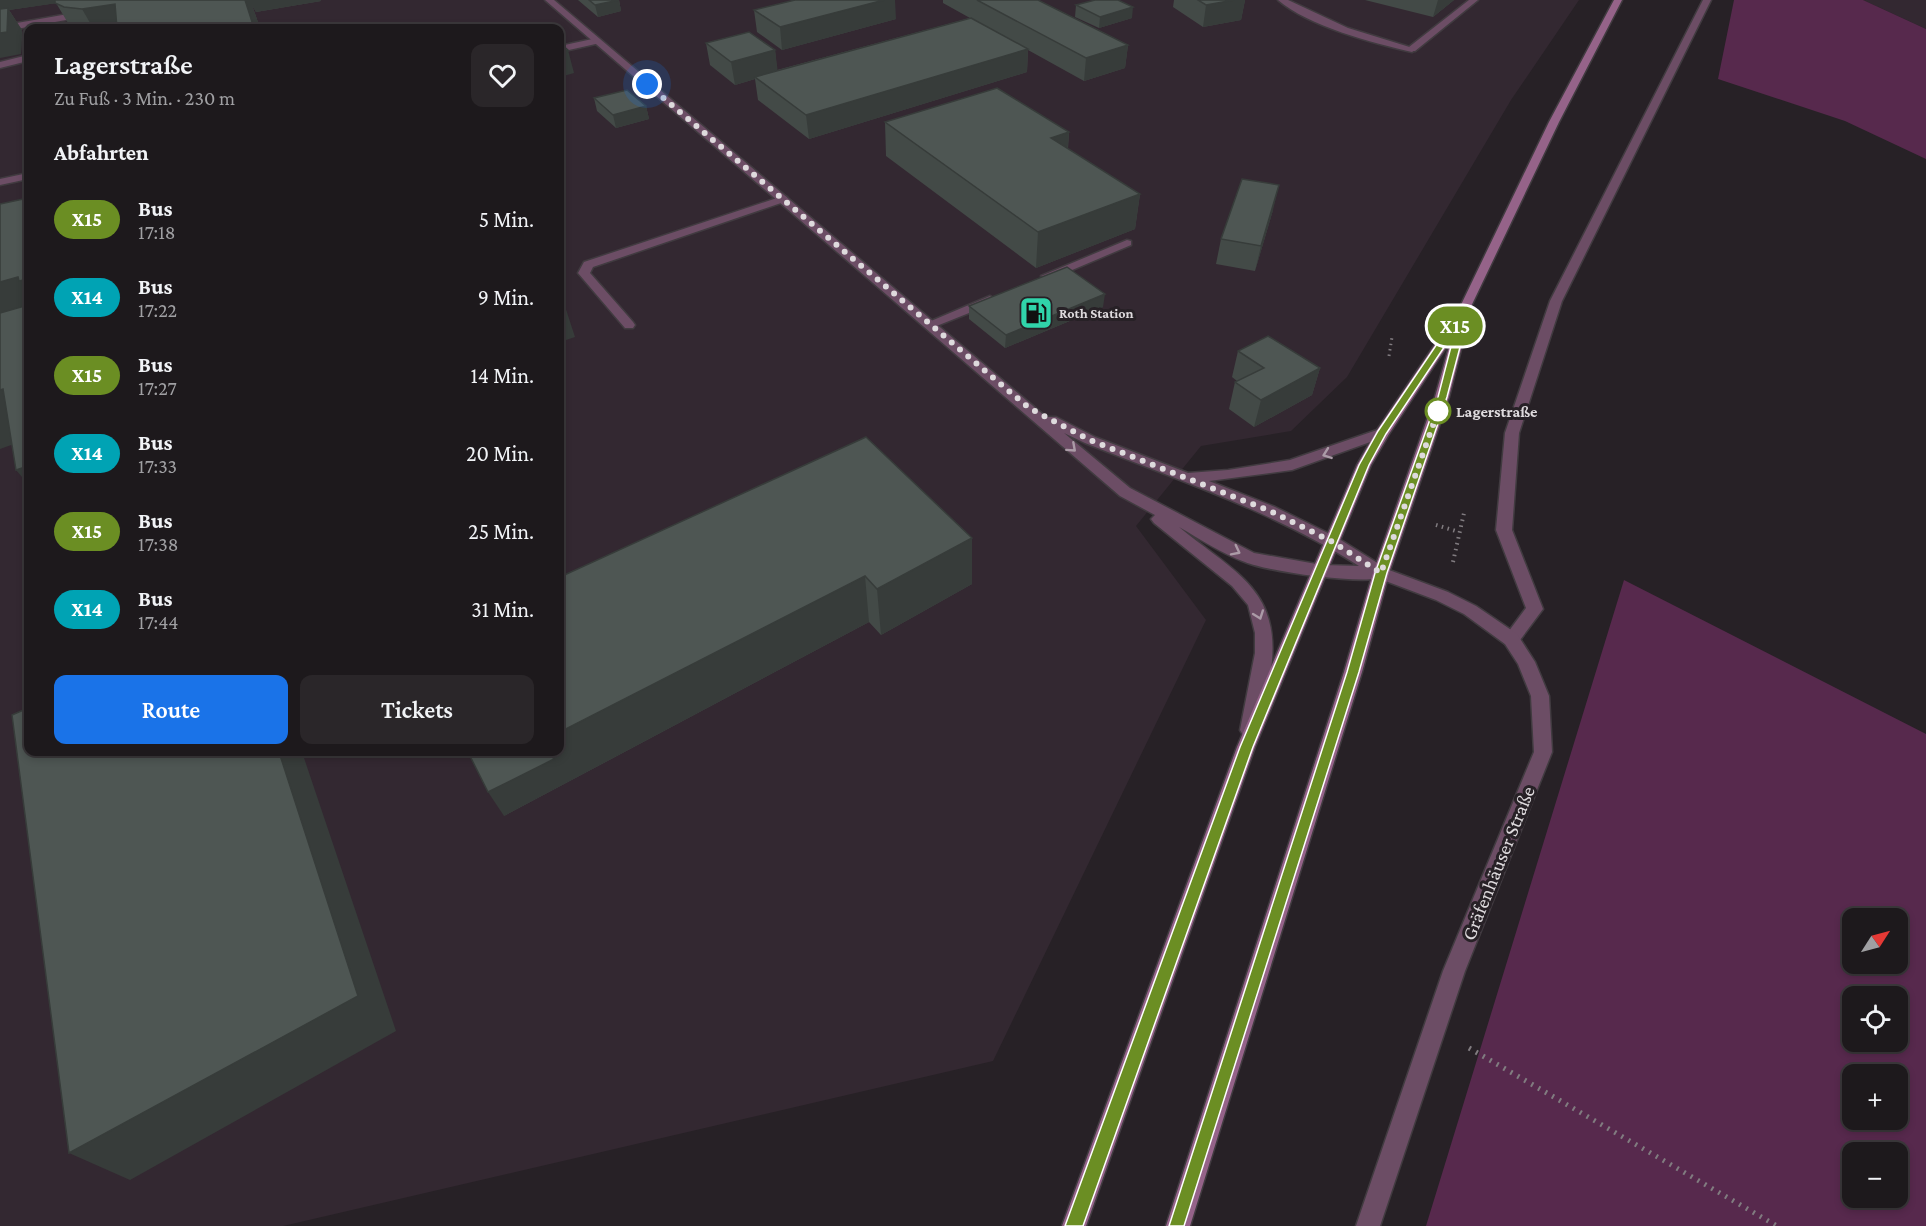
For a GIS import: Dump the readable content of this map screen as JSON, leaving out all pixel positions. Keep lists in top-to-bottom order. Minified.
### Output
{"streets":{"street":["Gräfenhäuser Straße"]},"places":{"fuel station":["Roth Station"],"other":["Lagerstraße"]},"lines":["bus line X15"],"north":"top right","page":{"on_map":"X15","heading":[["Lagerstraße","Zu Fuß · 3 Min. · 230 m"],"Abfahrten"],"list":[{"mark":"X15","name":"Bus","note":"17:18","value":"5 Min."},{"mark":"X14","name":"Bus","note":"17:22","value":"9 Min."},{"mark":"X15","name":"Bus","note":"17:27","value":"14 Min."},{"mark":"X14","name":"Bus","note":"17:33","value":"20 Min."},{"mark":"X15","name":"Bus","note":"17:38","value":"25 Min."},{"mark":"X14","name":"Bus","note":"17:44","value":"31 Min."}],"buttons":["Route","Tickets"],"map_buttons":["+","−"]}}
